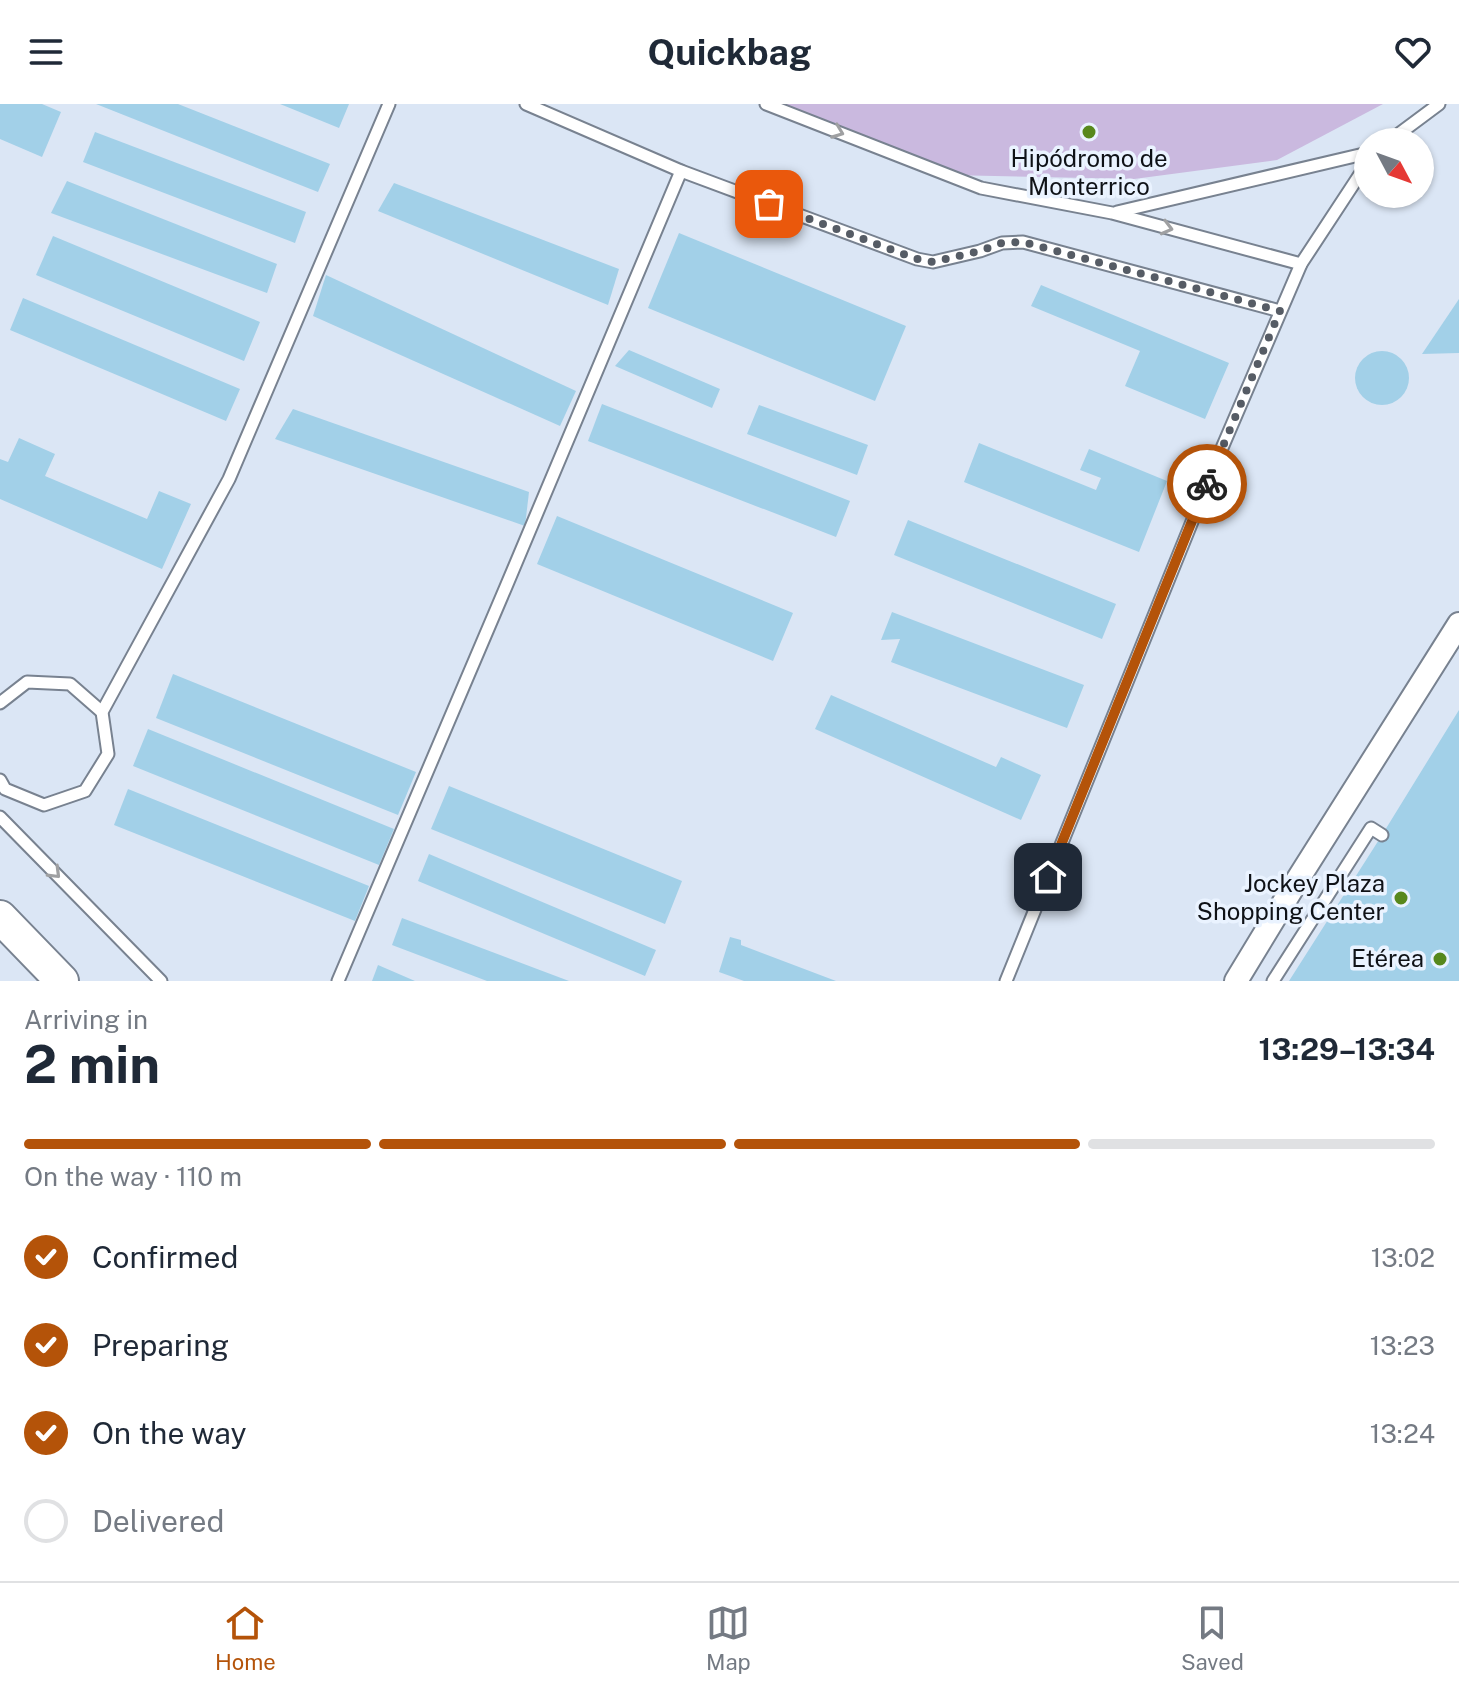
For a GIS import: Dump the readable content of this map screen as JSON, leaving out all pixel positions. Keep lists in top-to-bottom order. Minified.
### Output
{"places":["Hipódromo de Monterrico","Jockey Plaza Shopping Center","Etérea"],"north":"bottom right","page":{"header":"Quickbag","heading":["2 min","Arriving in","13:29–13:34"],"bar":"On the way · 110 m","list":[["Confirmed","13:02"],["Preparing","13:23"],["On the way","13:24"],"Delivered"],"tabs":["Home","Map","Saved"]}}
